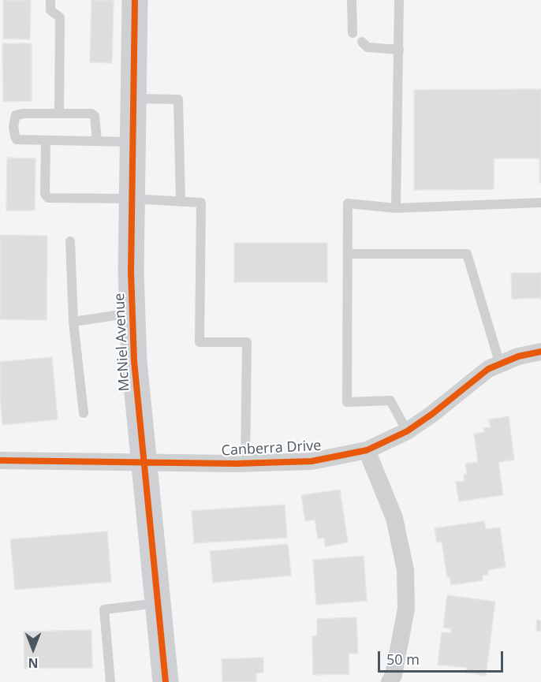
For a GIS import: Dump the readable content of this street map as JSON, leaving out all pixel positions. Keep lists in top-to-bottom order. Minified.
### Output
{"streets":{"street":["McNiel Avenue","Canberra Drive"]},"crossings":[["McNiel Avenue","Canberra Drive"]],"scale_bar":"50 m","north":"bottom"}
